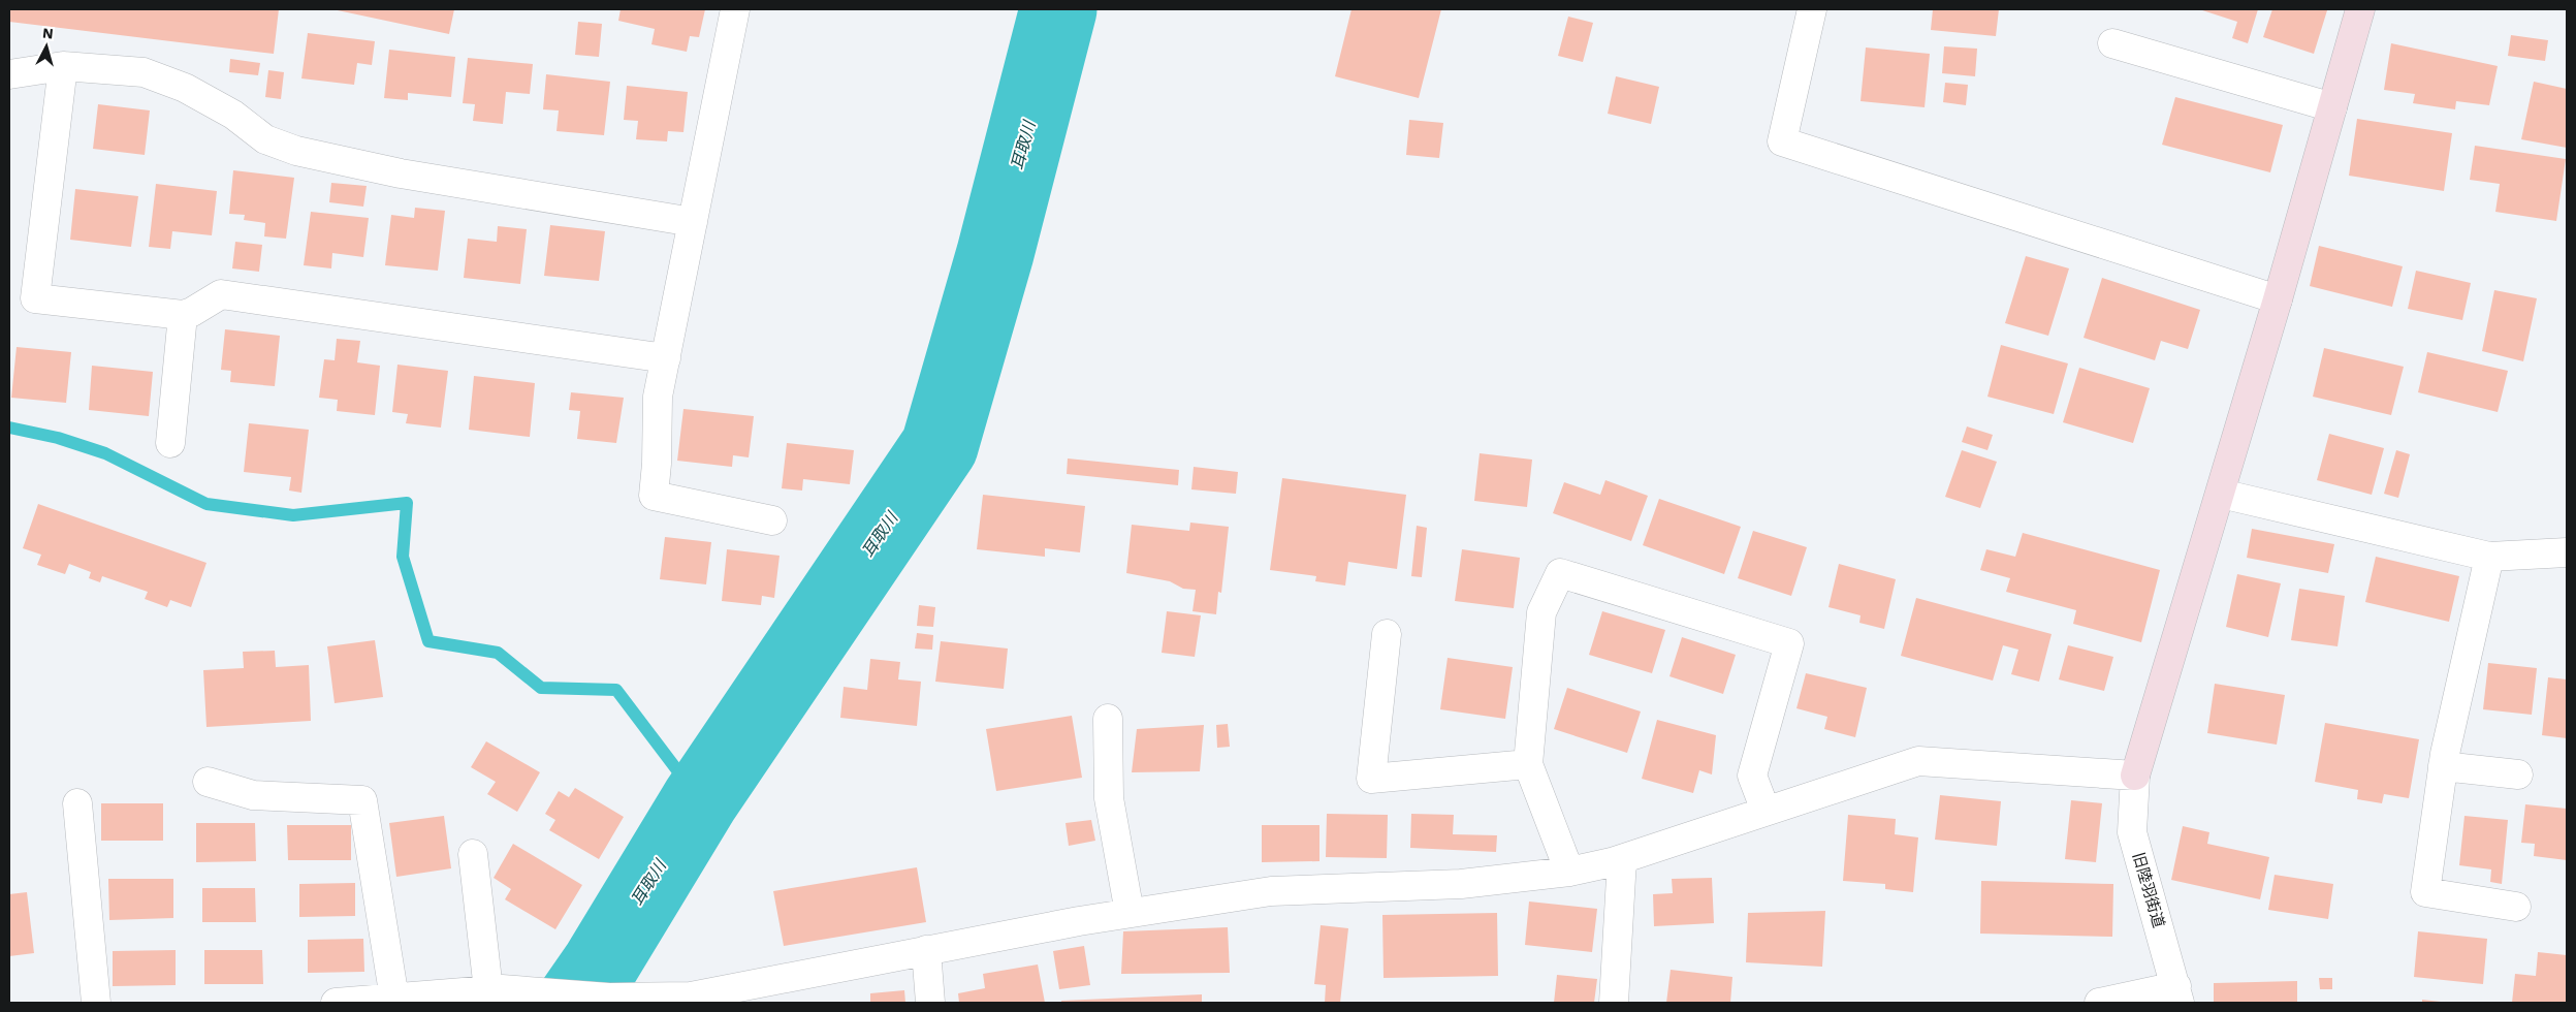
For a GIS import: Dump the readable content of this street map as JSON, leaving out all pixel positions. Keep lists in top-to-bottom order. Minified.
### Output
{"streets":{"street":["旧陸羽街道"]},"water":["耳取川"],"north":"top"}
